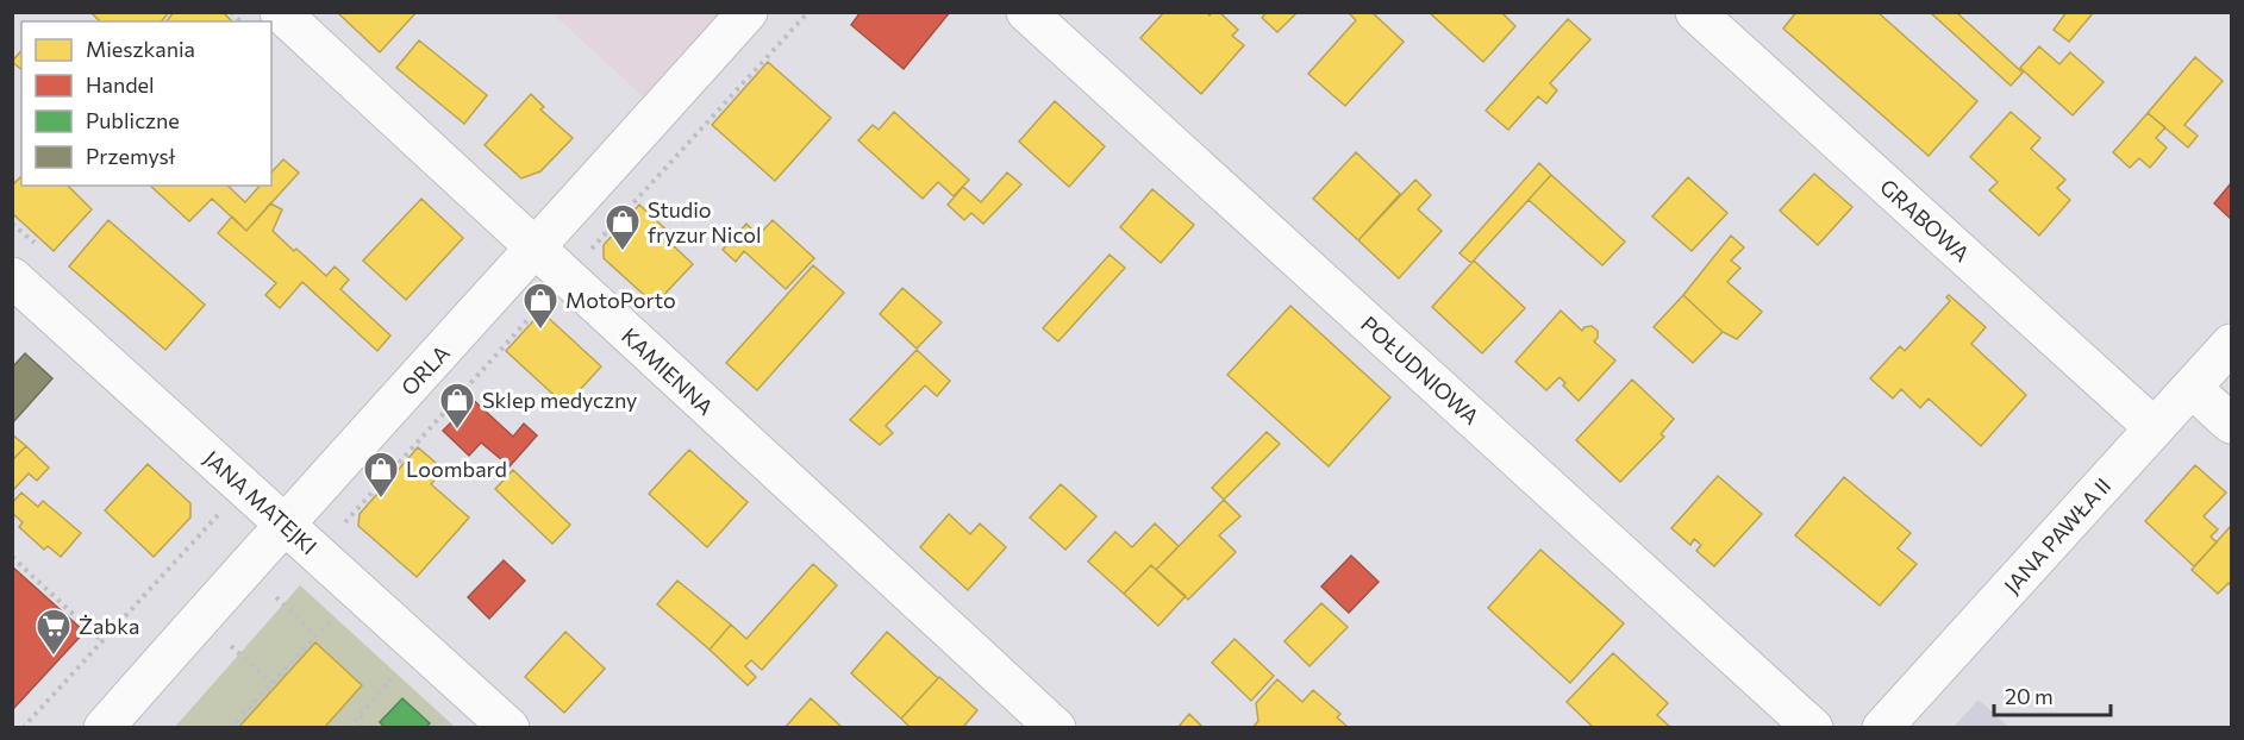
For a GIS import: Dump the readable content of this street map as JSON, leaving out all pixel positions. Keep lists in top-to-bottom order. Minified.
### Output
{"streets":{"street":["GRABOWA","ORLA","POŁUDNIOWA","KAMIENNA","JANA MATEJKI","JANA PAWŁA II"]},"crossings":[["GRABOWA","JANA PAWŁA II"],["ORLA","KAMIENNA"],["ORLA","JANA MATEJKI"]],"places":{"shop":["Studio fryzur Nicol","MotoPorto","Sklep medyczny","Loombard"],"supermarket":["Żabka"]},"legend":["Mieszkania","Handel","Publiczne","Przemysł"],"scale_bar":"20 m"}
